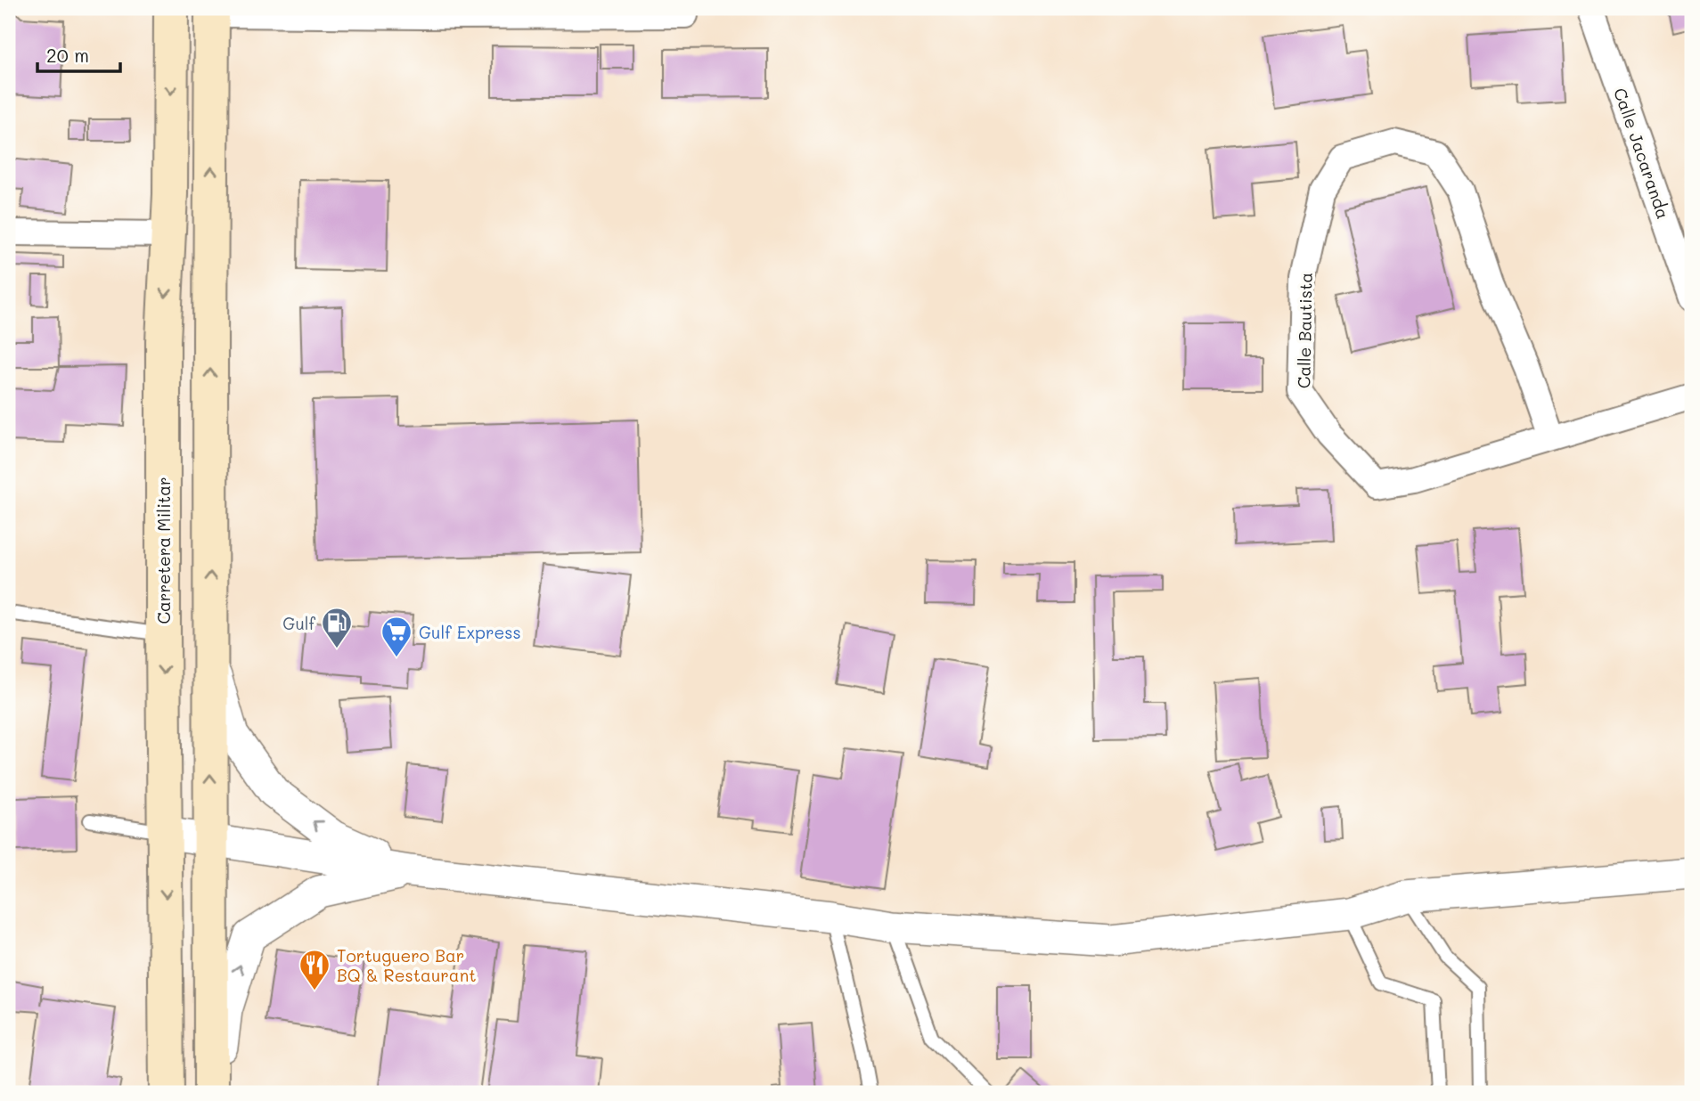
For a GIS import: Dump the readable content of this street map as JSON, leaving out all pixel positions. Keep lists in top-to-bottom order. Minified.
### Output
{"streets":{"main road":["Carretera Militar"],"street":["Calle Jacaranda","Calle Bautista"]},"places":{"fuel station":["Gulf"],"supermarket":["Gulf Express"],"restaurant":["Tortuguero Bar BQ & Restaurant"]},"scale_bar":"20 m"}
